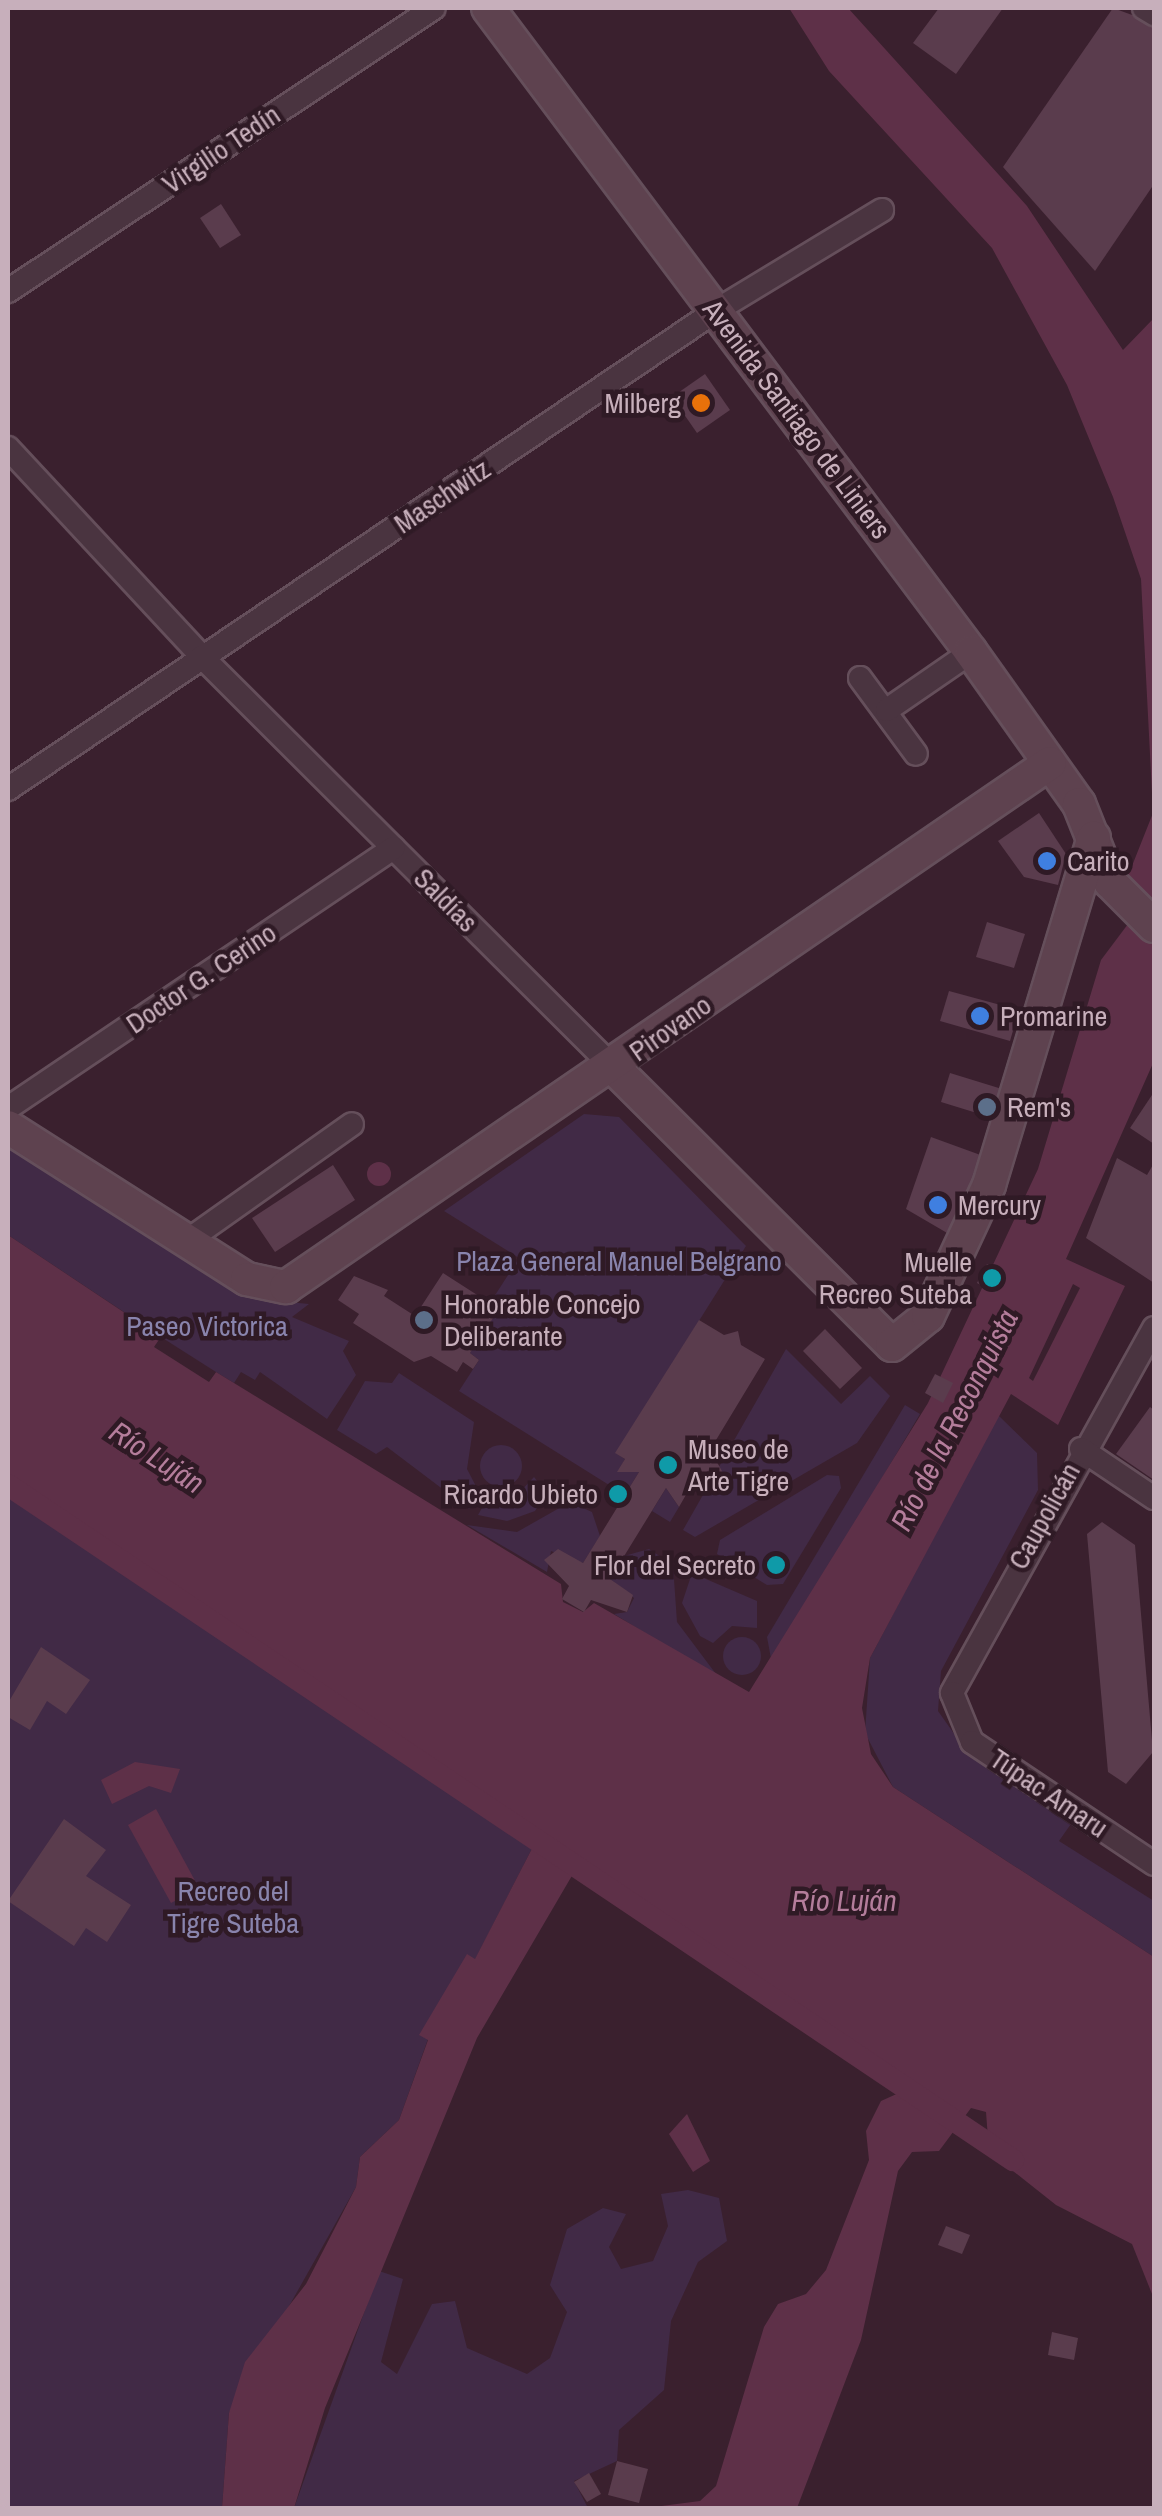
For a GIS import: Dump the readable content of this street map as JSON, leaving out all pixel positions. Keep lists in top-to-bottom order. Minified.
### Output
{"streets":{"street":["Virgilio Tedín","Avenida Santiago de Liniers","Maschwitz","Saldías","Doctor G. Cerino","Pirovano","Caupolicán","Túpac Amaru"]},"crossings":[["Avenida Santiago de Liniers","Maschwitz"],["Avenida Santiago de Liniers","Pirovano"],["Maschwitz","Saldías"],["Saldías","Doctor G. Cerino"],["Saldías","Pirovano"],["Caupolicán","Túpac Amaru"]],"water":["Río de la Reconquista","Río Luján"],"parks":["Plaza General Manuel Belgrano","Paseo Victorica","Recreo del Tigre Suteba"],"places":["Milberg","Carito","Promarine","Rem's","Mercury","Muelle Recreo Suteba","Honorable Concejo Deliberante","Museo de Arte Tigre","Ricardo Ubieto","Flor del Secreto"]}
